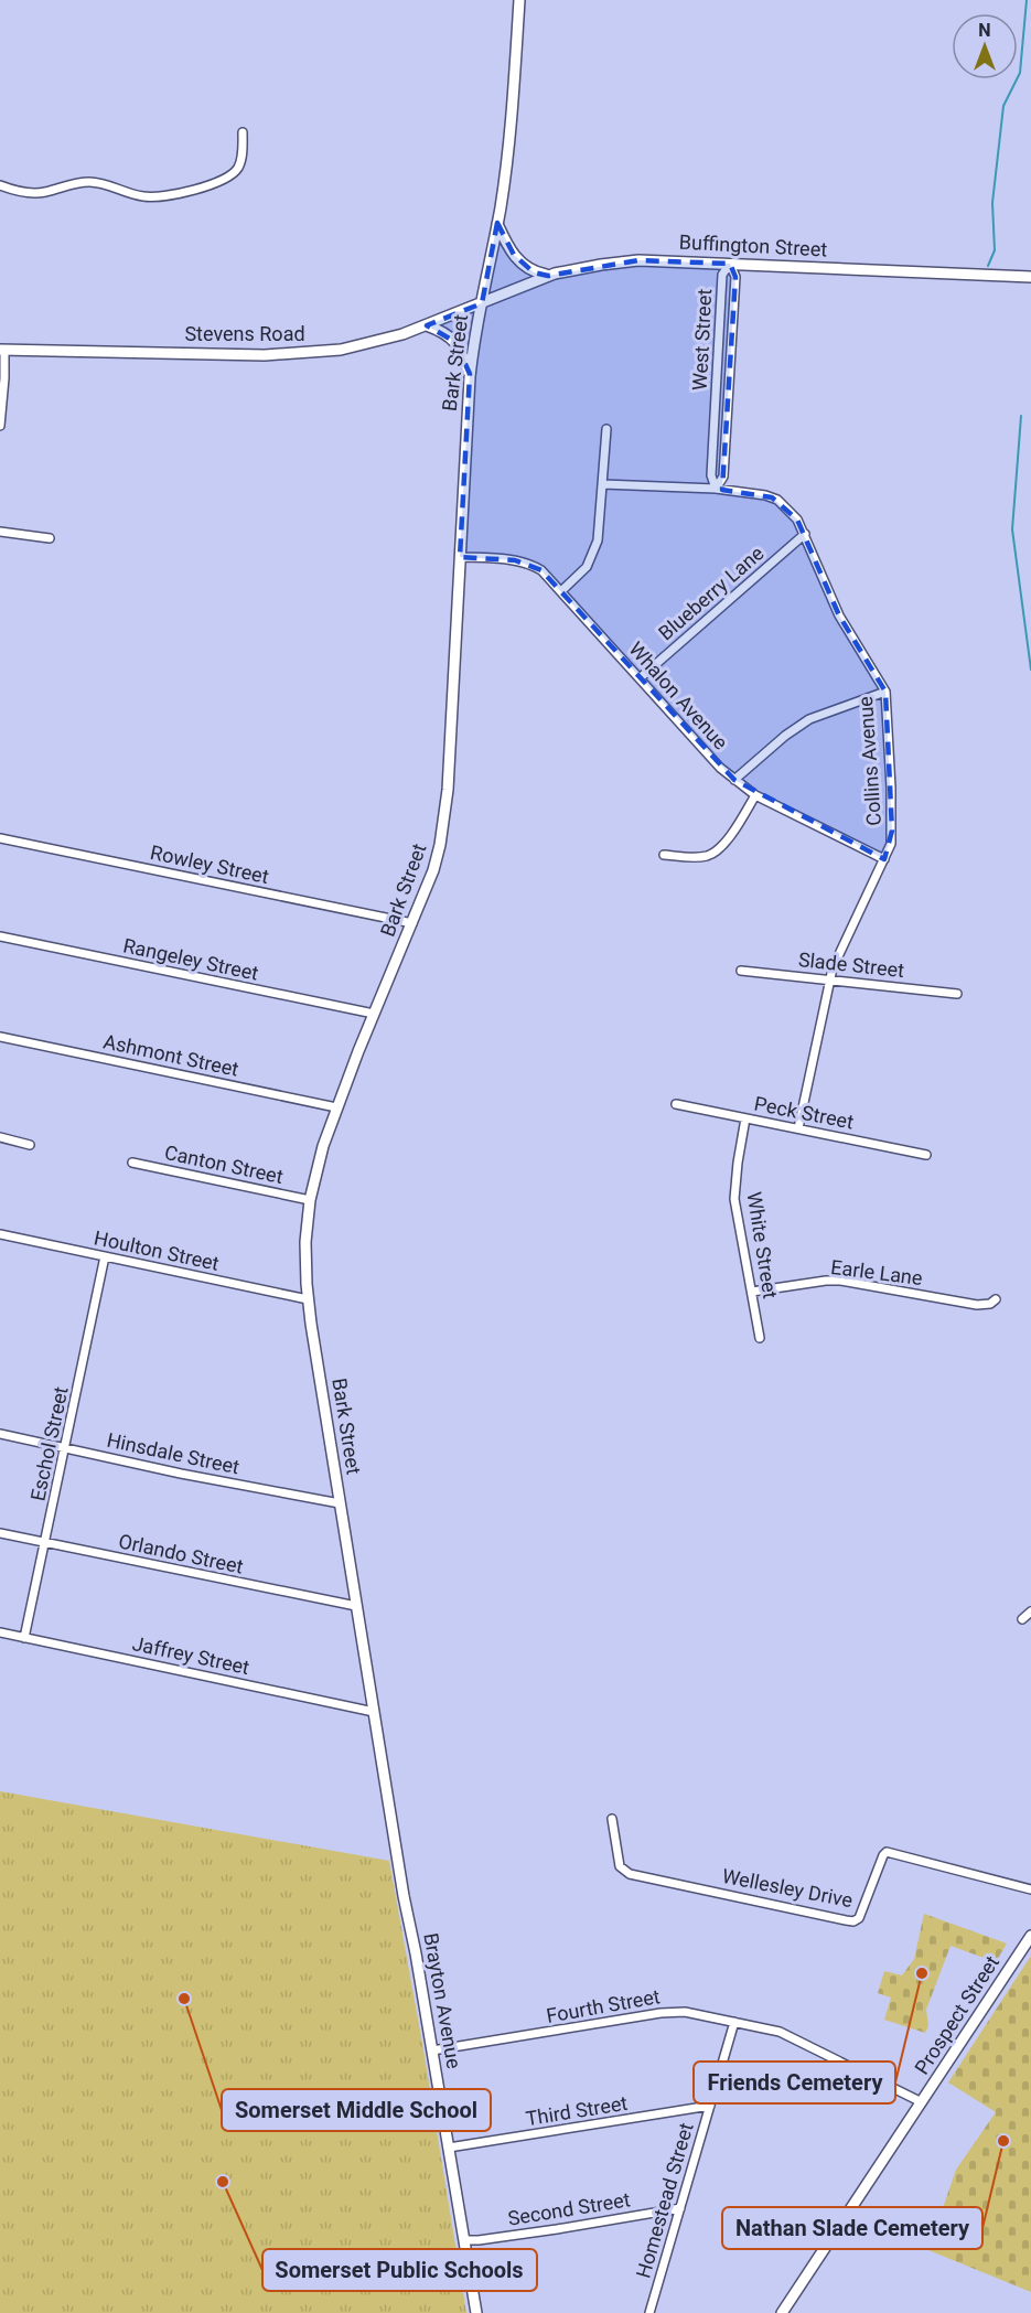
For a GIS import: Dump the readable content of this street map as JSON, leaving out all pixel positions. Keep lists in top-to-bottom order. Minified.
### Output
{"streets":{"main road":["Buffington Street","Stevens Road","Bark Street","Brayton Avenue","Prospect Street"],"street":["West Street","Blueberry Lane","Whalon Avenue","Collins Avenue","Rowley Street","Rangeley Street","Slade Street","Ashmont Street","Peck Street","Canton Street","White Street","Houlton Street","Earle Lane","Eschol Street","Hinsdale Street","Orlando Street","Jaffrey Street","Wellesley Drive","Fourth Street","Third Street","Homestead Street","Second Street"]},"crossings":[["Buffington Street","Stevens Road"],["Buffington Street","West Street"],["Buffington Street","Bark Street"],["Stevens Road","Bark Street"],["West Street","Collins Avenue"],["Bark Street","Whalon Avenue"],["Bark Street","Rowley Street"],["Bark Street","Rangeley Street"],["Bark Street","Ashmont Street"],["Bark Street","Canton Street"],["Bark Street","Houlton Street"],["Bark Street","Hinsdale Street"],["Bark Street","Orlando Street"],["Bark Street","Jaffrey Street"],["Bark Street","Brayton Avenue"],["Blueberry Lane","Whalon Avenue"],["Blueberry Lane","Collins Avenue"],["Whalon Avenue","Collins Avenue"],["Collins Avenue","Slade Street"],["Collins Avenue","Peck Street"],["Peck Street","White Street"],["White Street","Earle Lane"],["Houlton Street","Eschol Street"],["Eschol Street","Hinsdale Street"],["Eschol Street","Orlando Street"],["Eschol Street","Jaffrey Street"],["Brayton Avenue","Fourth Street"],["Brayton Avenue","Third Street"],["Brayton Avenue","Second Street"],["Fourth Street","Prospect Street"],["Fourth Street","Homestead Street"],["Third Street","Homestead Street"],["Homestead Street","Second Street"]],"places":["Friends Cemetery","Somerset Middle School","Nathan Slade Cemetery","Somerset Public Schools"],"north":"top"}
